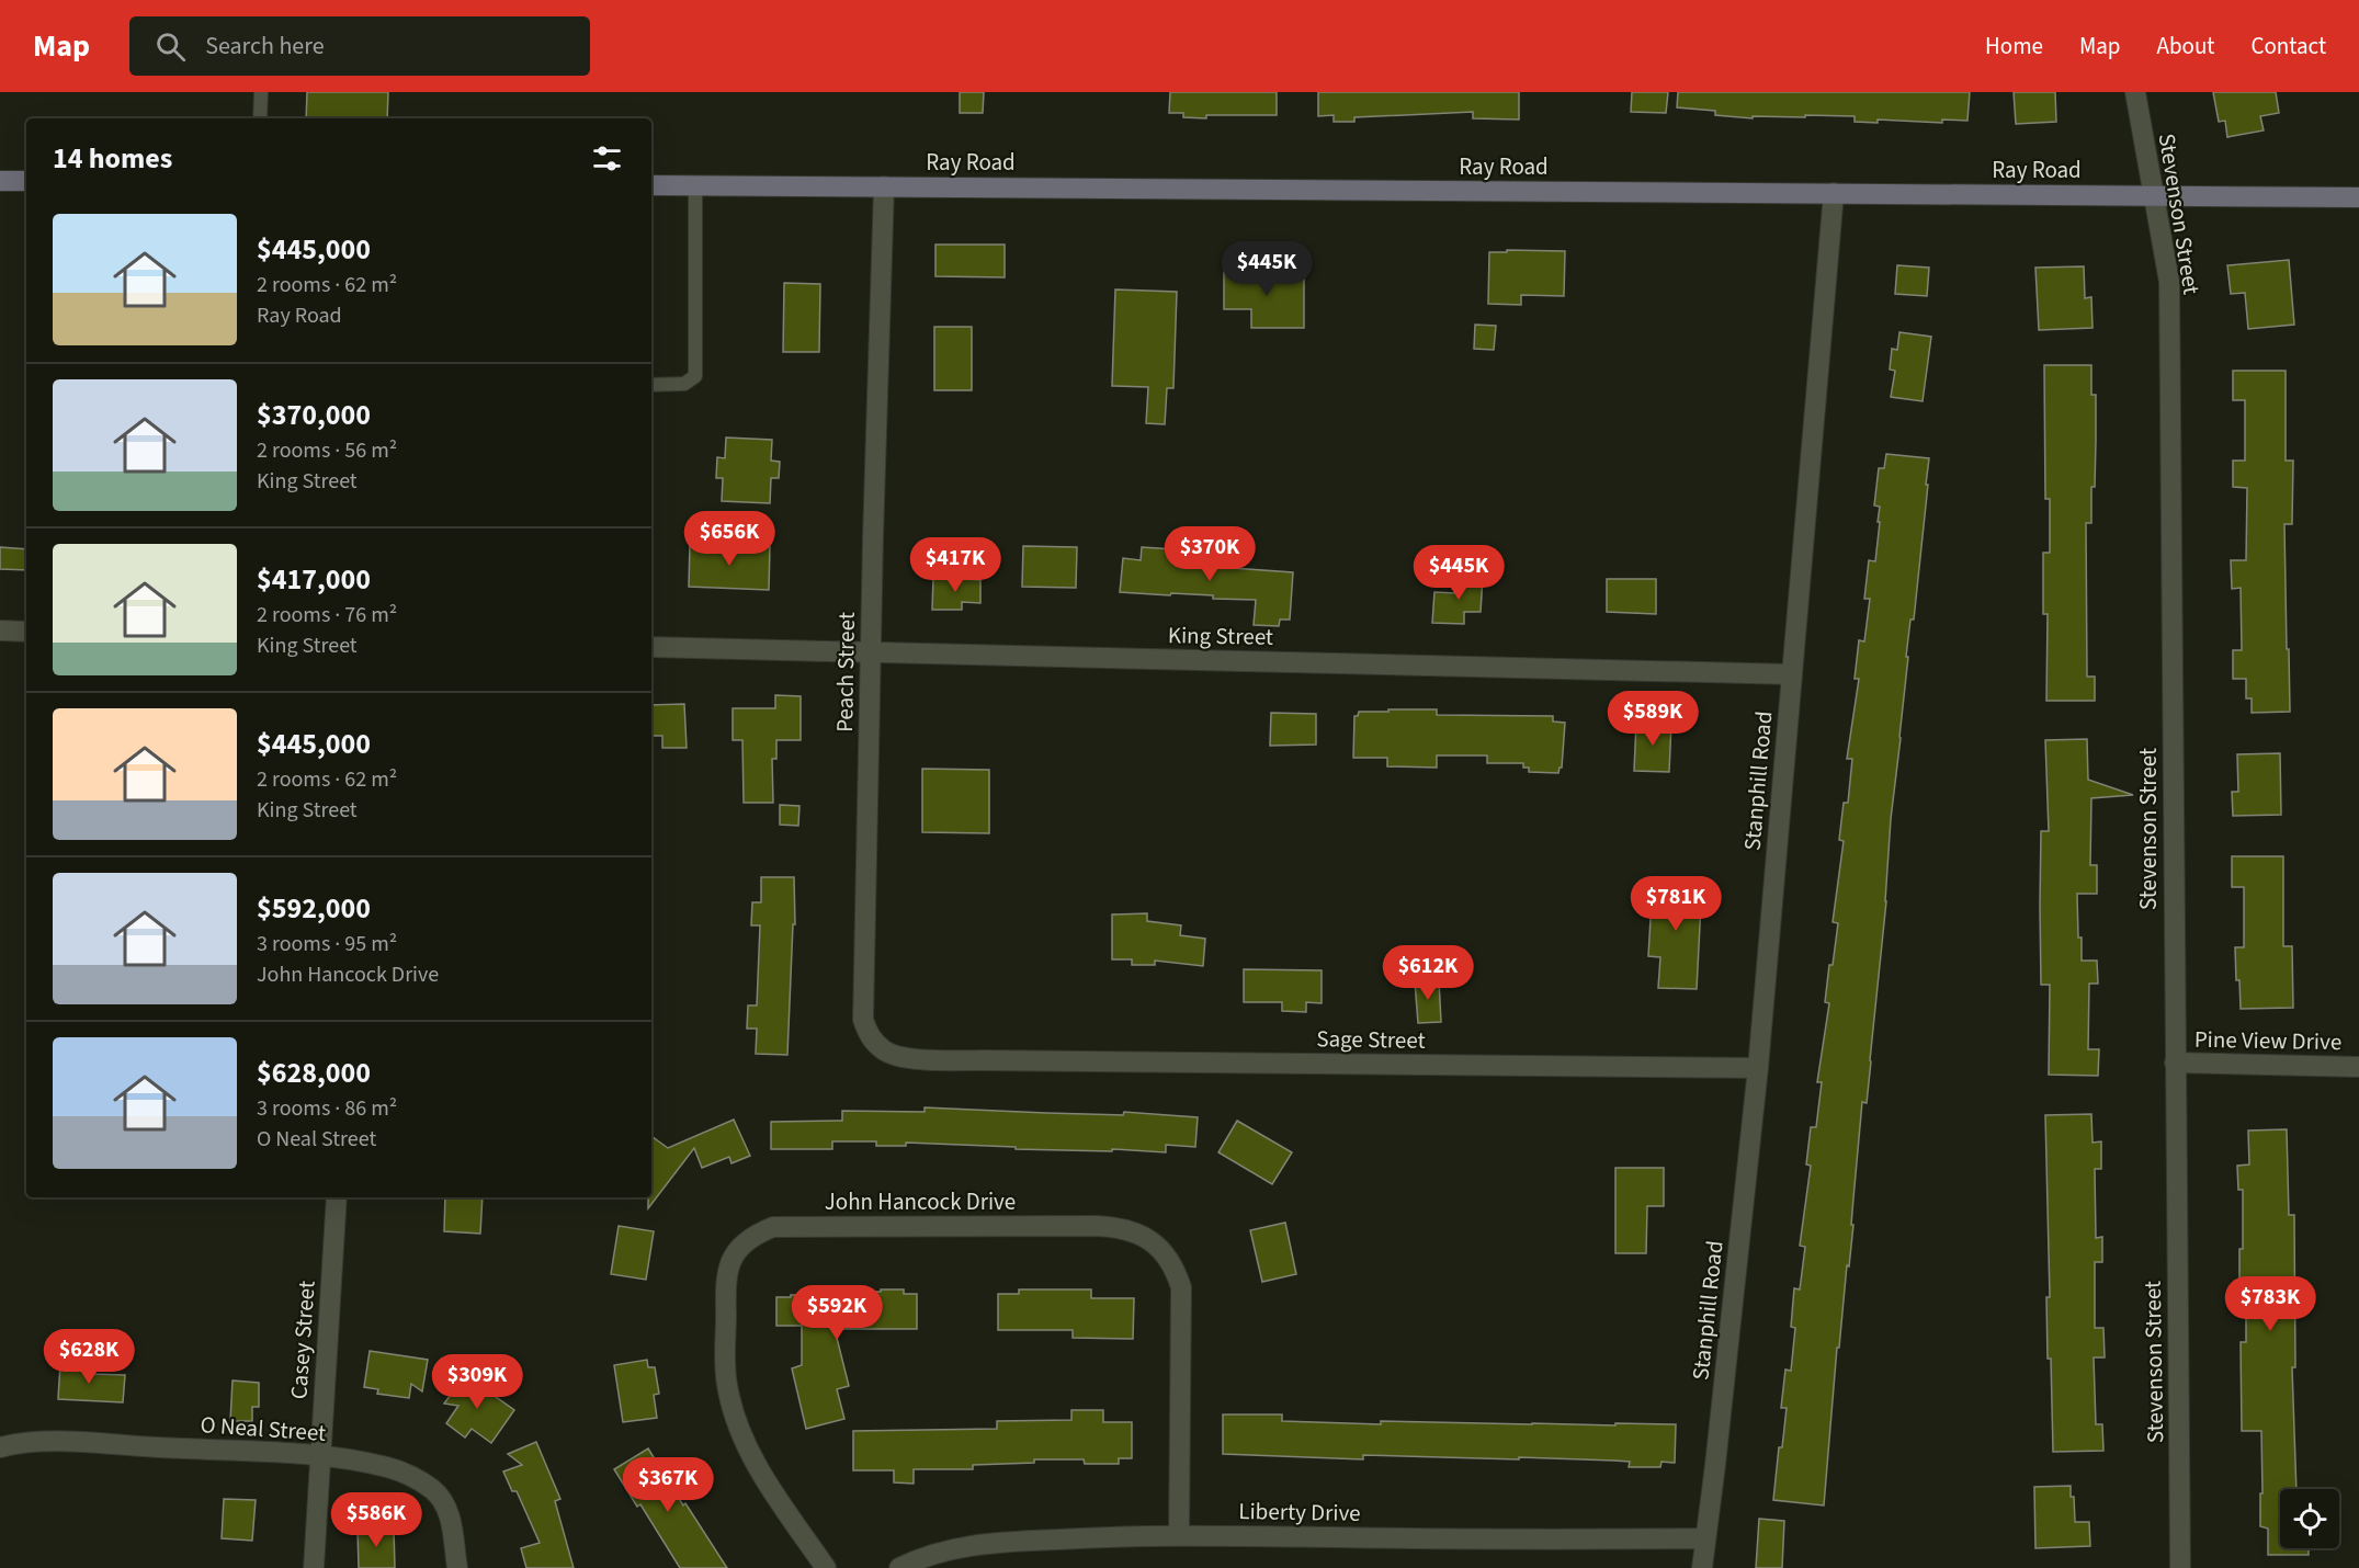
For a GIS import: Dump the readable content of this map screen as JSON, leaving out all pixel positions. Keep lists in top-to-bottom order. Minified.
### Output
{"streets":{"street":["Ray Road","Stevenson Street","King Street","Peach Street","Stanphill Road","Sage Street","Pine View Drive","John Hancock Drive","Casey Street","O Neal Street","Liberty Drive"]},"crossings":[["Ray Road","Stevenson Street"],["Ray Road","Peach Street"],["Ray Road","Stanphill Road"],["Stevenson Street","Pine View Drive"],["King Street","Peach Street"],["King Street","Stanphill Road"],["Peach Street","Sage Street"],["Stanphill Road","Sage Street"],["Stanphill Road","Liberty Drive"],["John Hancock Drive","Liberty Drive"],["Casey Street","O Neal Street"]],"page":{"header":"Map","search":"Search here","nav":["Home","Map","About","Contact"],"heading":"14 homes","list":[{"name":"$445,000","note":"2 rooms · 62 m² · Ray Road"},{"name":"$370,000","note":"2 rooms · 56 m² · King Street"},{"name":"$417,000","note":"2 rooms · 76 m² · King Street"},{"name":"$445,000","note":"2 rooms · 62 m² · King Street"},{"name":"$592,000","note":"3 rooms · 95 m² · John Hancock Drive"},{"name":"$628,000","note":"3 rooms · 86 m² · O Neal Street"}],"price":["$445K","$656K","$370K","$417K","$445K","$589K","$781K","$612K","$783K","$592K","$628K","$309K","$367K","$586K"]}}
